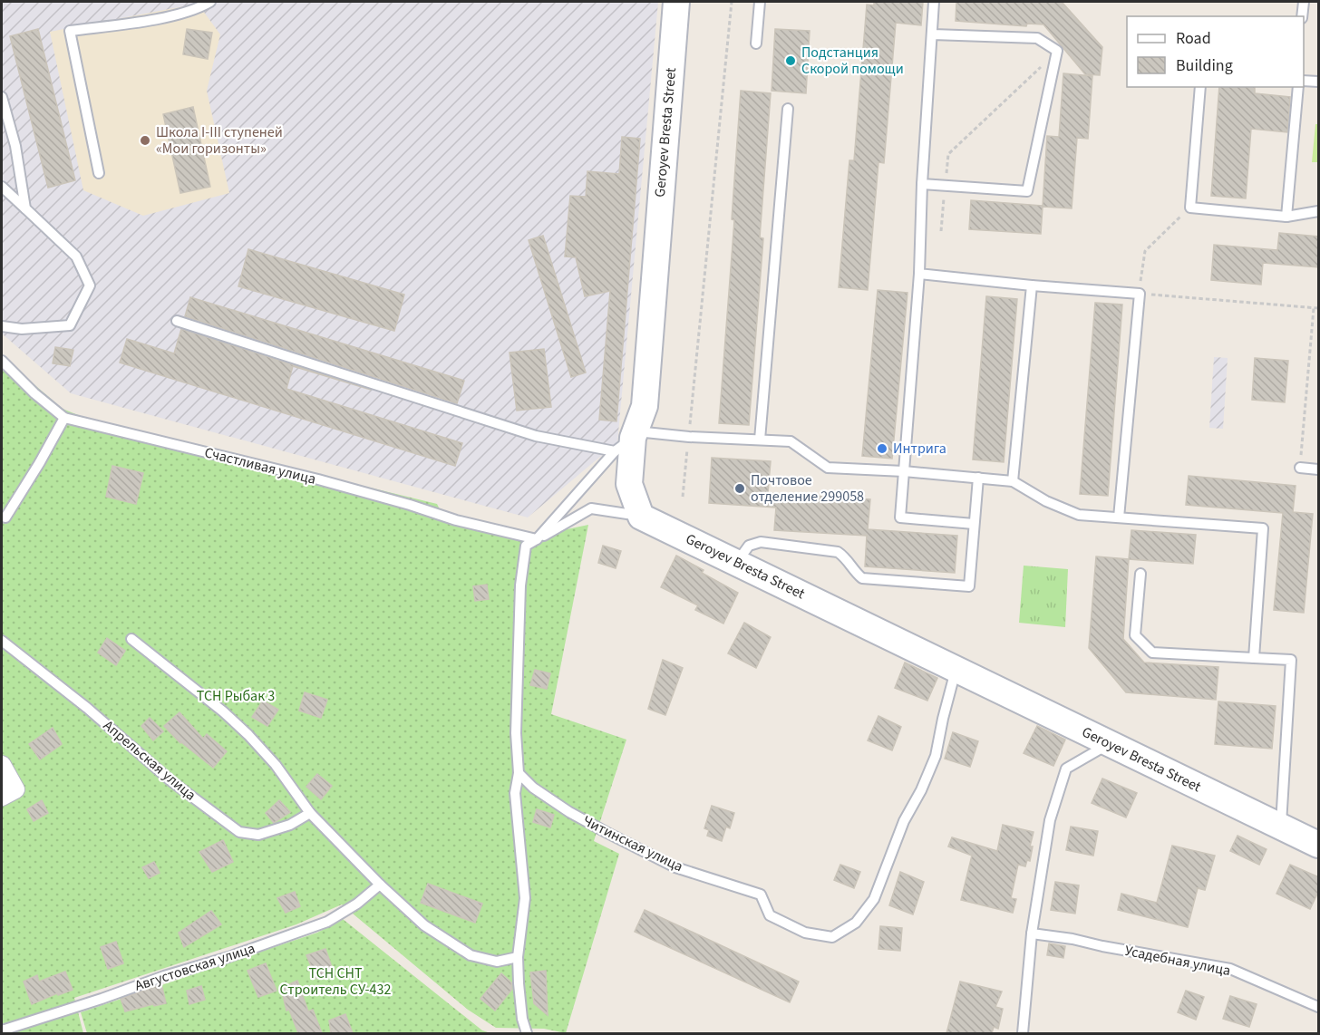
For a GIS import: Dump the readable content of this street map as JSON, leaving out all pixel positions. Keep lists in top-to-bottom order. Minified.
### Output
{"streets":{"street":["Geroyev Bresta Street"],"lane":["Счастливая улица","Апрельская улица","Читинская улица","Усадебная улица","Августовская улица"]},"crossings":[["Geroyev Bresta Street","Читинская улица"]],"parks":["ТСН Рыбак 3","ТСН СНТ Строитель СУ-432"],"places":["Подстанция Скорой помощи","Школа I-III ступеней «Мои горизонты»","Интрига","Почтовое отделение 299058"],"legend":["Road","Building"]}
